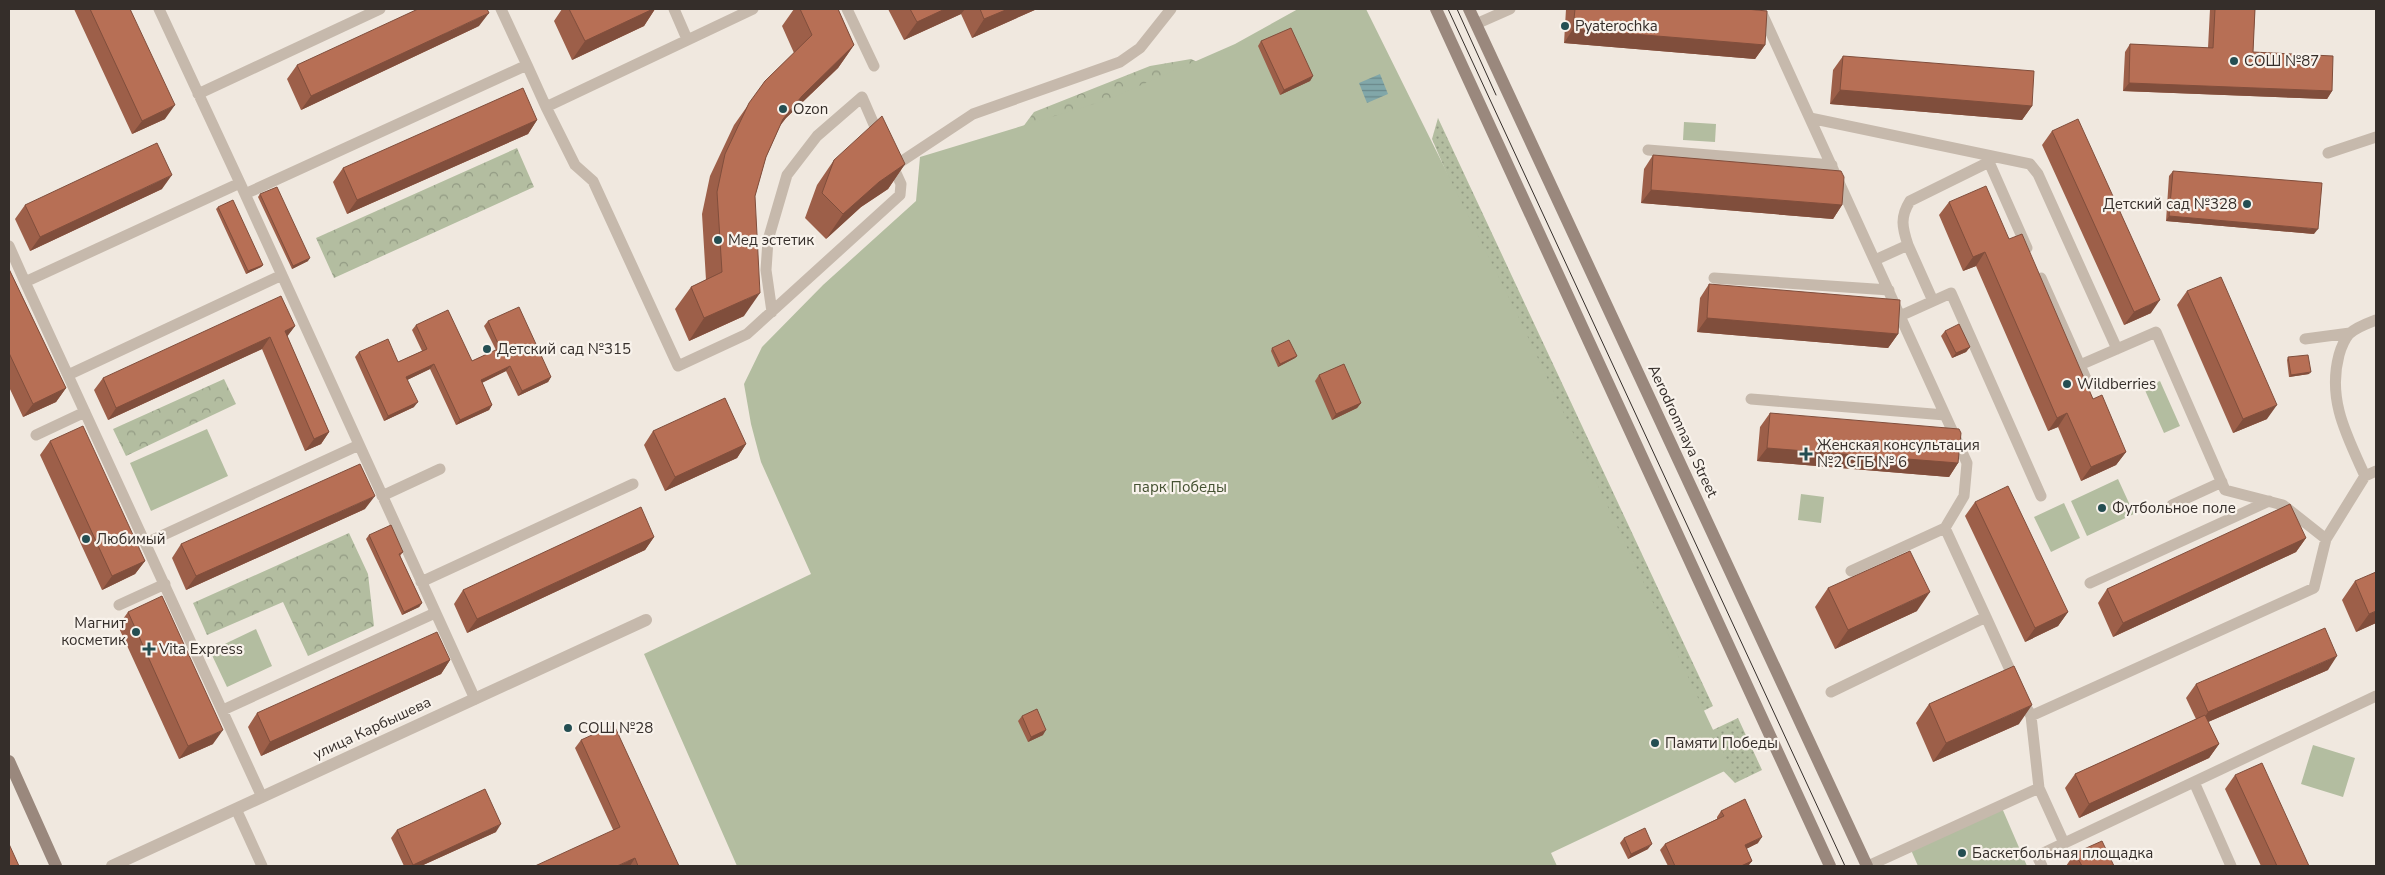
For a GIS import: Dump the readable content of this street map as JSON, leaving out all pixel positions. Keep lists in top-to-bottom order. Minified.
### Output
{"streets":{"main road":["Aerodromnaya Street"],"street":["улица Карбышева"]},"parks":["парк Победы"],"places":{"other":["Pyaterochka","СОШ №87","Ozon","Детский сад №328","Мед эстетик","Детский сад №315","Wildberries","Футбольное поле","Любимый","Магнит косметик","СОШ №28","Памяти Победы","Баскетбольная площадка"],"health":["Женская консультация №2 СГБ № 6","Vita Express"]}}
